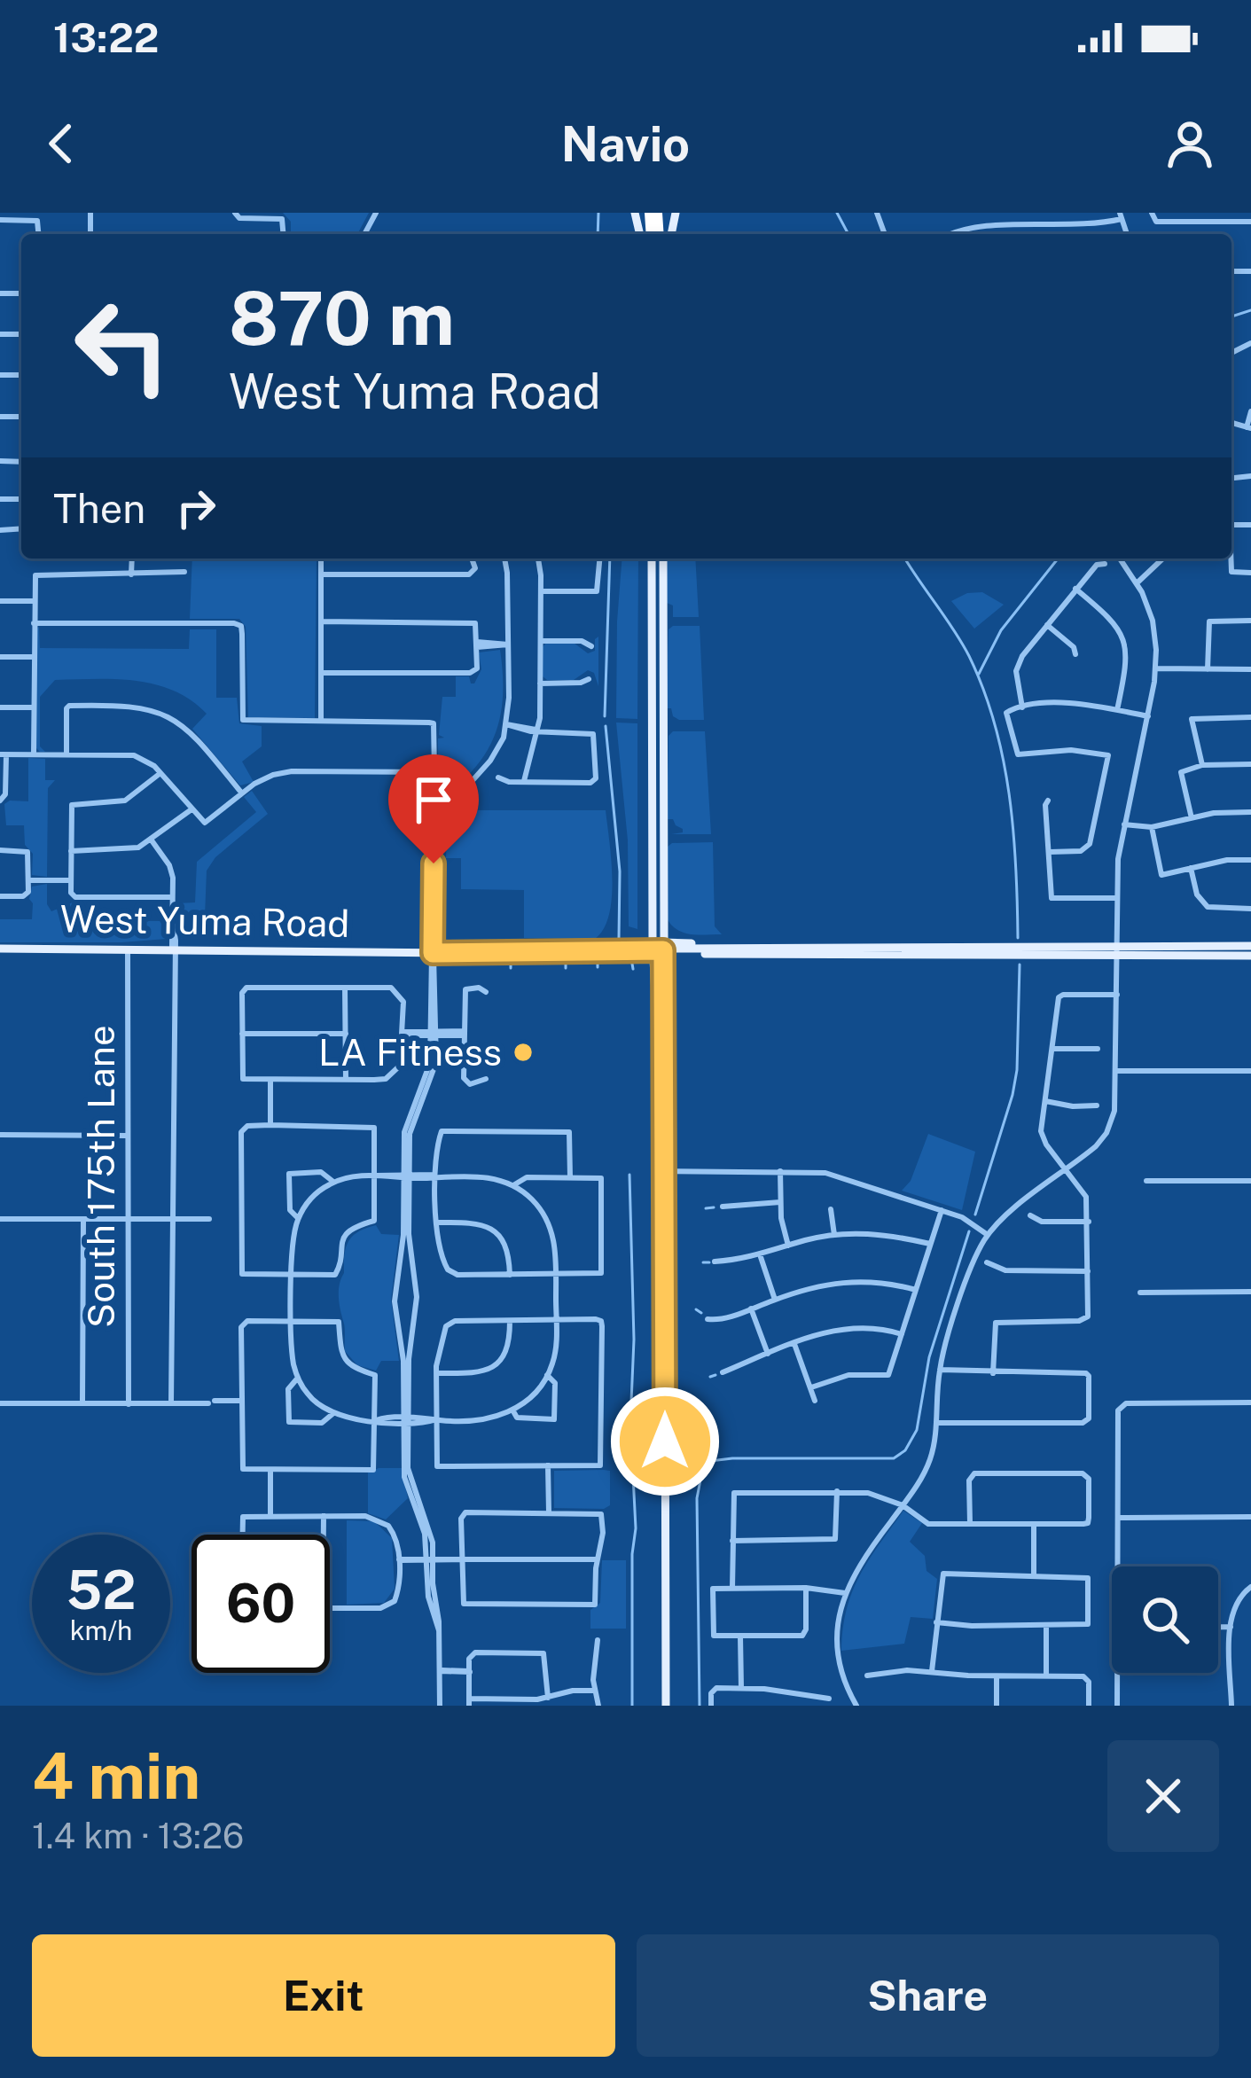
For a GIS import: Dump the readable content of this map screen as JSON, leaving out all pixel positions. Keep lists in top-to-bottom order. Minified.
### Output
{"streets":{"main road":["West Yuma Road"],"street":["South 175th Lane"]},"crossings":[["West Yuma Road","South 175th Lane"]],"places":["LA Fitness"],"page":{"status":"13:22","header":"Navio","turn":["870 m","West Yuma Road"],"then":"Then","speed":"52 km/h","limit":"60","heading":["4 min","1.4 km · 13:26"],"buttons":["Exit","Share"]}}
